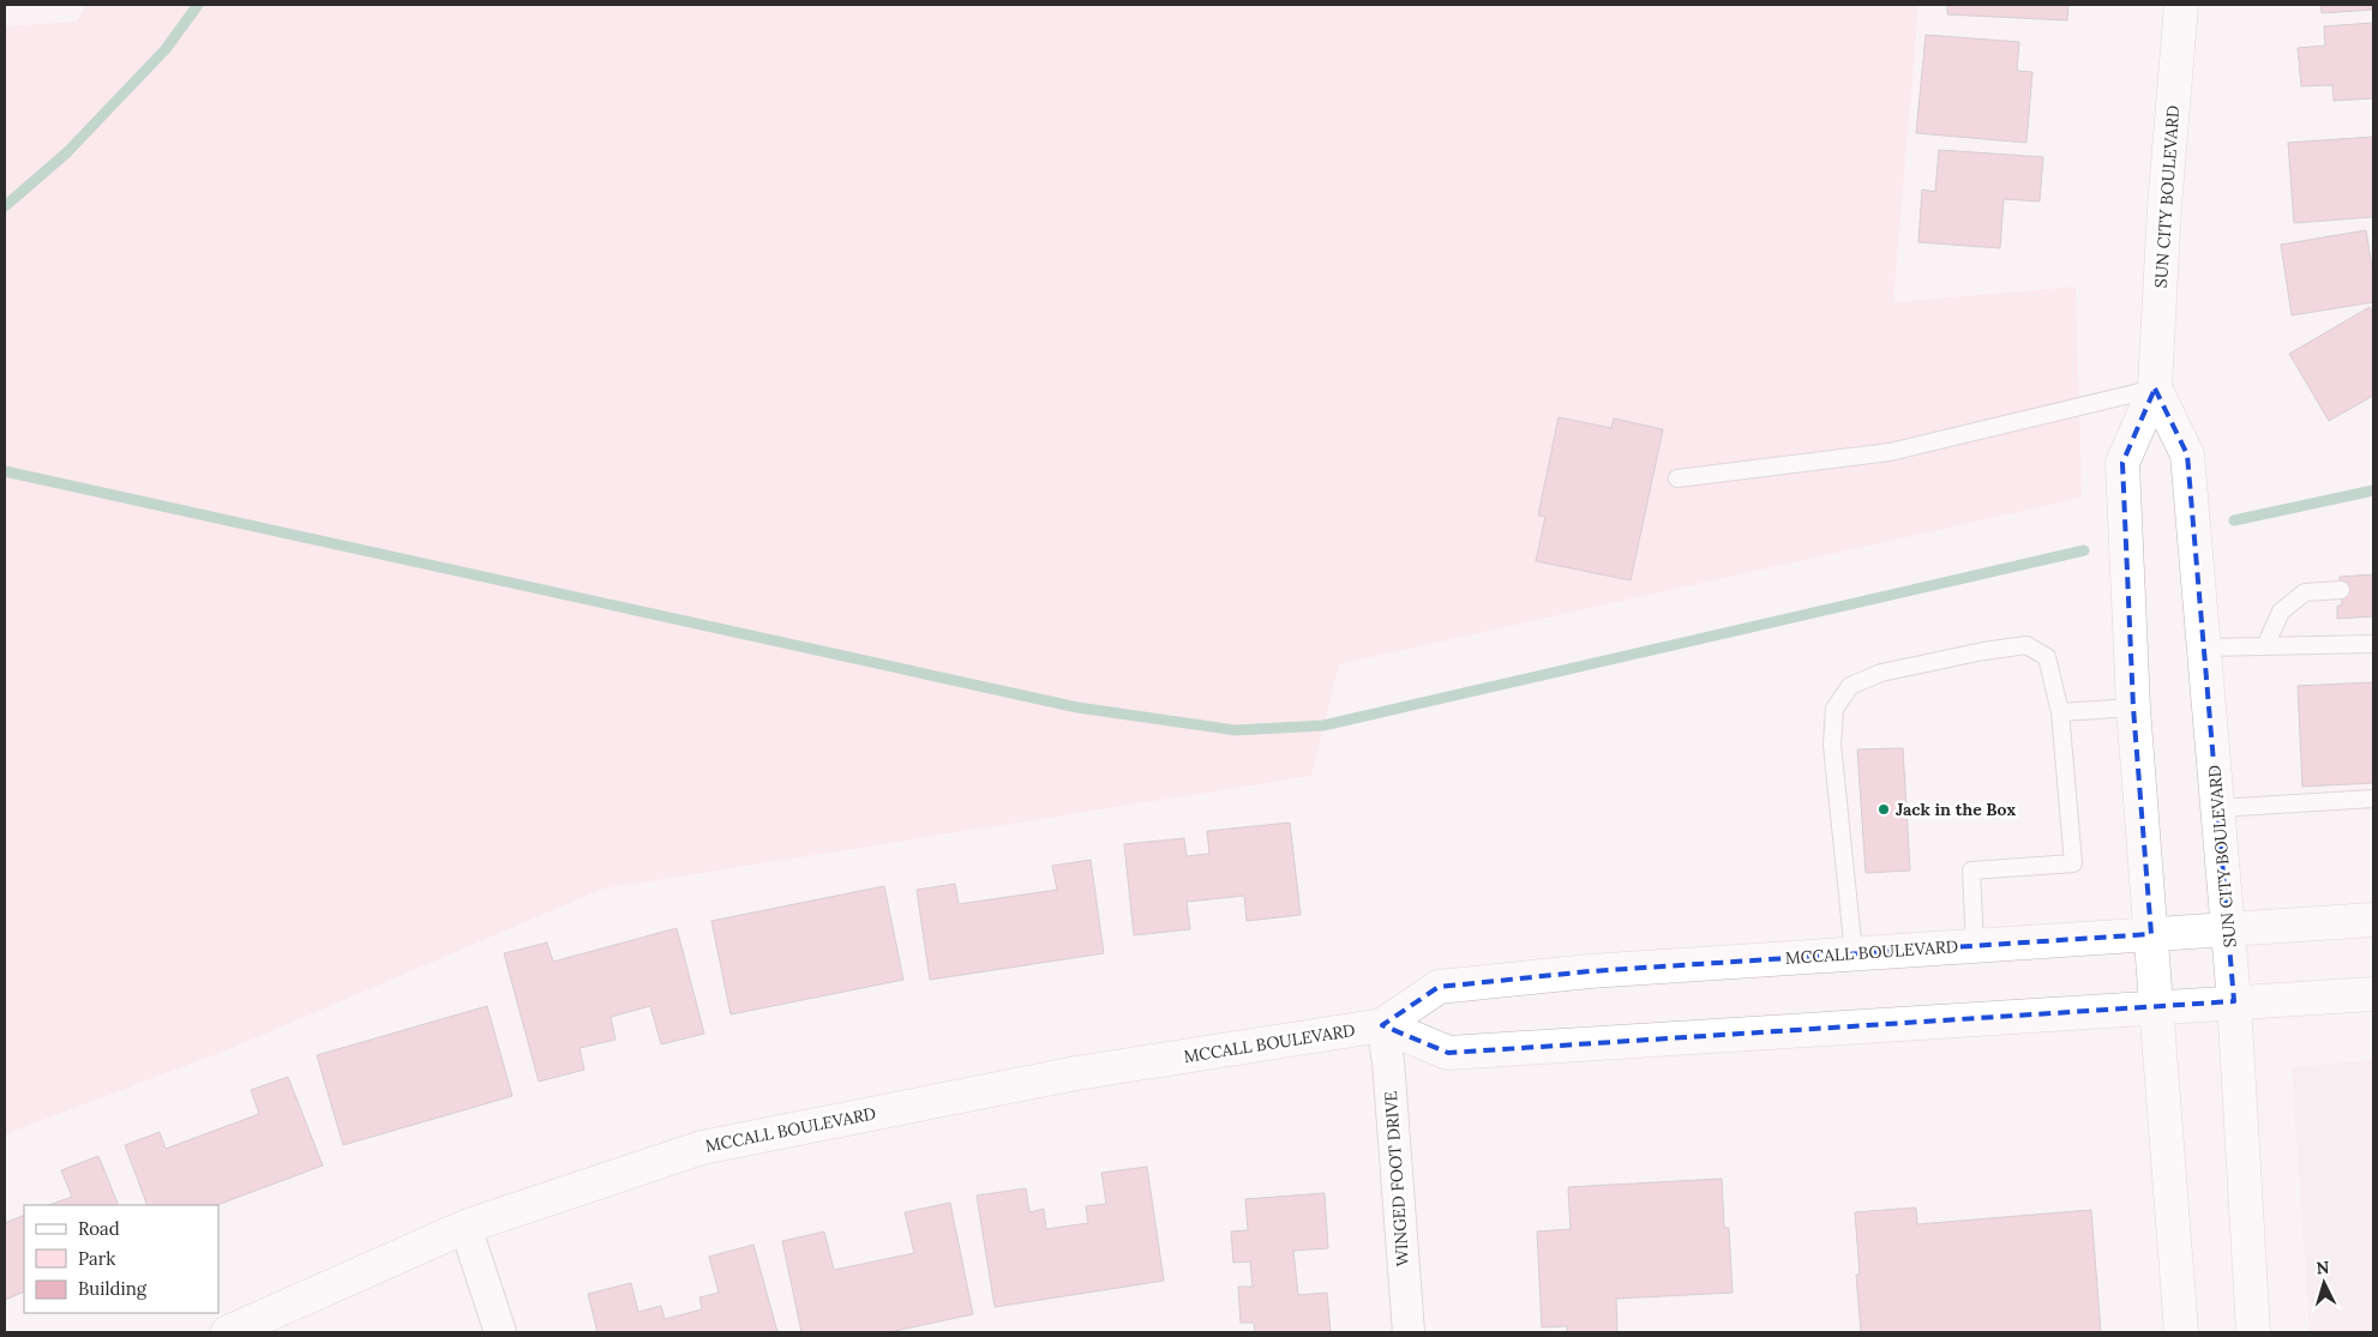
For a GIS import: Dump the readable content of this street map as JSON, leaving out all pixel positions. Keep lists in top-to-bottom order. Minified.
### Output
{"streets":{"main road":["SUN CITY BOULEVARD","MCCALL BOULEVARD"],"street":["WINGED FOOT DRIVE"]},"crossings":[["SUN CITY BOULEVARD","MCCALL BOULEVARD"],["MCCALL BOULEVARD","WINGED FOOT DRIVE"]],"places":["Jack in the Box"],"legend":["Road","Park","Building"],"north":"top"}
